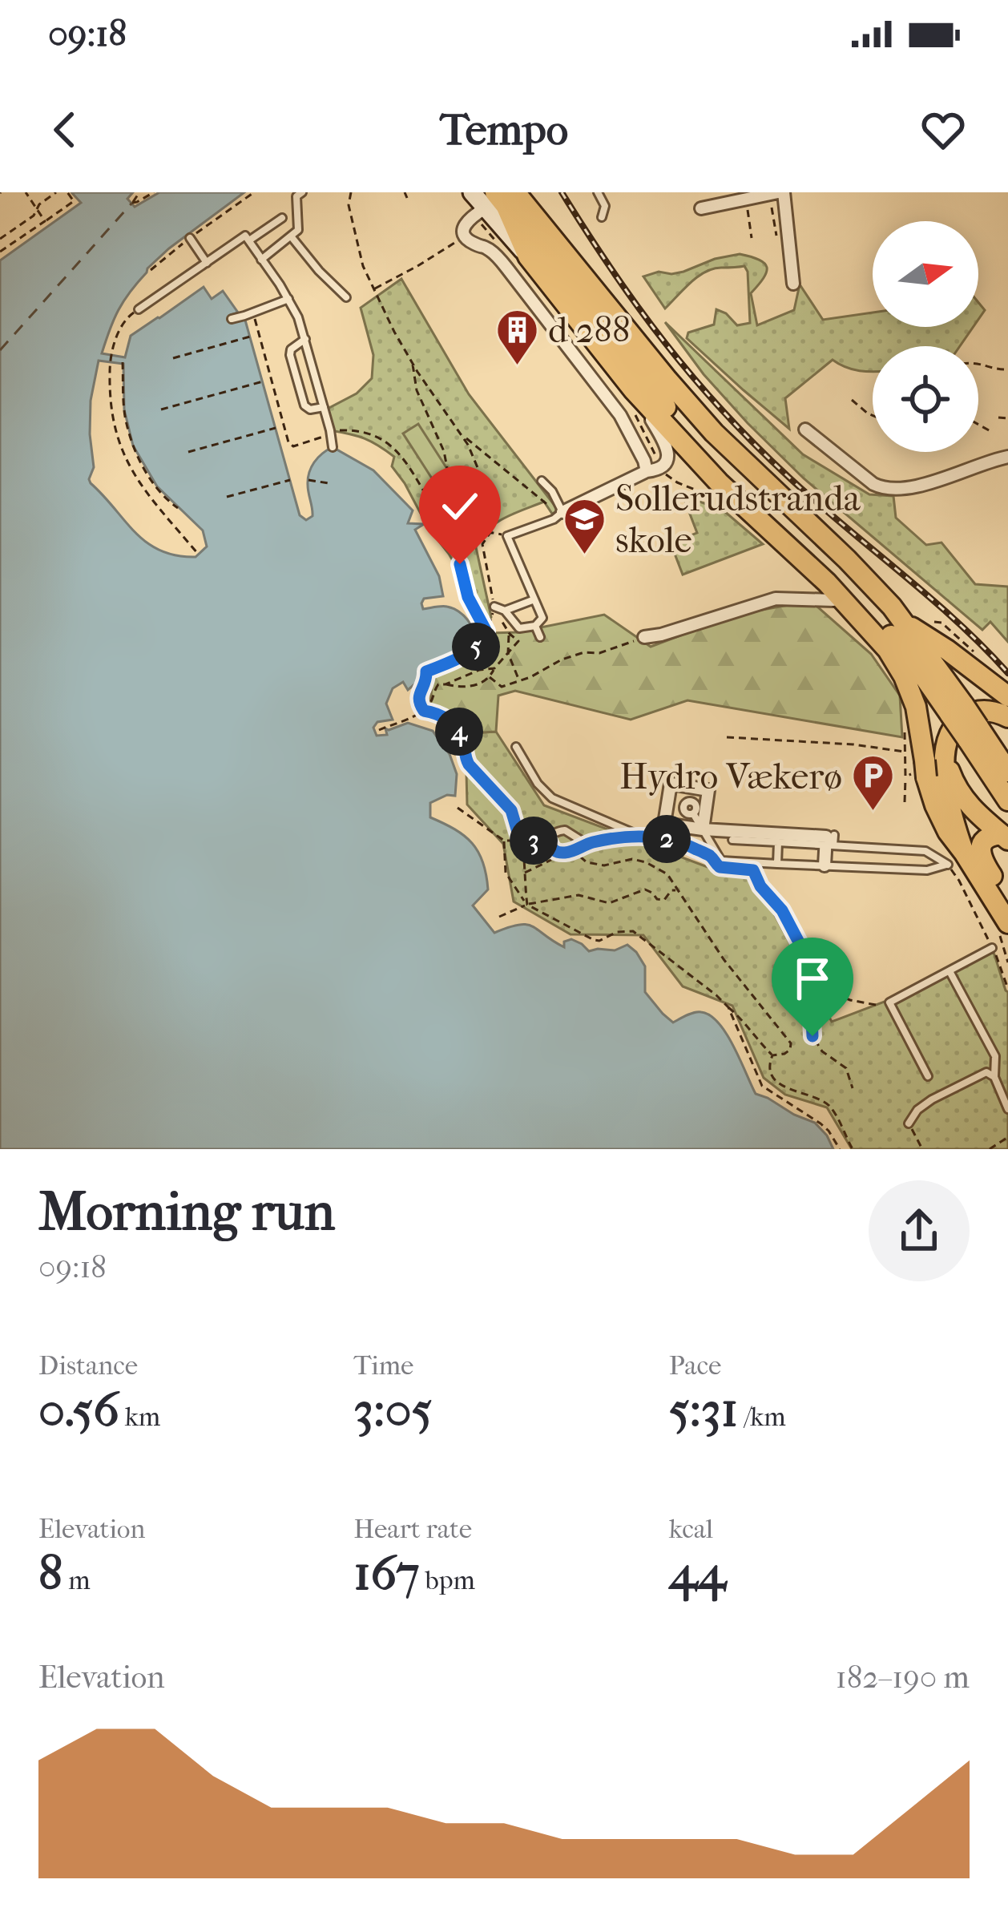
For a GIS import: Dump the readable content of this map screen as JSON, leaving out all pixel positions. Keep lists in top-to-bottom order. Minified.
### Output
{"places":{"building":["d 288"],"school or university":["Sollerudstranda skole"],"parking":["Hydro Vækerø"]},"north":"right","page":{"status":"09:18","header":"Tempo","pins":["5","4","2","3"],"heading":["Morning run","09:18"],"stats":[["Distance","0.56 km"],["Time","3:05"],["Pace","5:31 /km"],["Elevation","8 m"],["Heart rate","167 bpm"],["kcal","44"]],"chart":["Elevation","182–190 m"]}}
